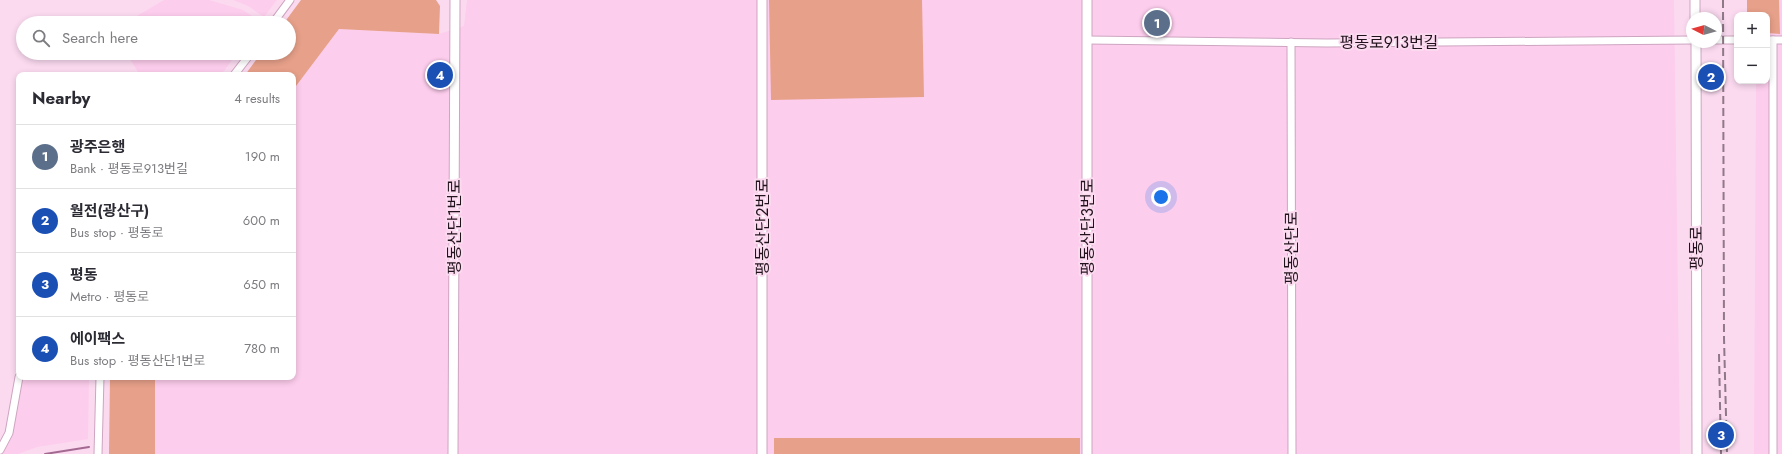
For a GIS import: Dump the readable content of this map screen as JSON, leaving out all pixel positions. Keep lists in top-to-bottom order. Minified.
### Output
{"streets":{"street":["평동로913번길","평동산단1번로","평동산단2번로","평동산단3번로","평동산단로","평동로"]},"crossings":[["평동로913번길","평동산단3번로"],["평동로913번길","평동산단로"]],"north":"left","page":{"pins":["1","4","2","3"],"map_buttons":["+","−"],"search":"Search here","heading":["Nearby","4 results"],"list":[{"mark":"1","name":"광주은행","note":"Bank · 평동로913번길","value":"190 m"},{"mark":"2","name":"월전(광산구)","note":"Bus stop · 평동로","value":"600 m"},{"mark":"3","name":"평동","note":"Metro · 평동로","value":"650 m"},{"mark":"4","name":"에이팩스","note":"Bus stop · 평동산단1번로","value":"780 m"}]}}
